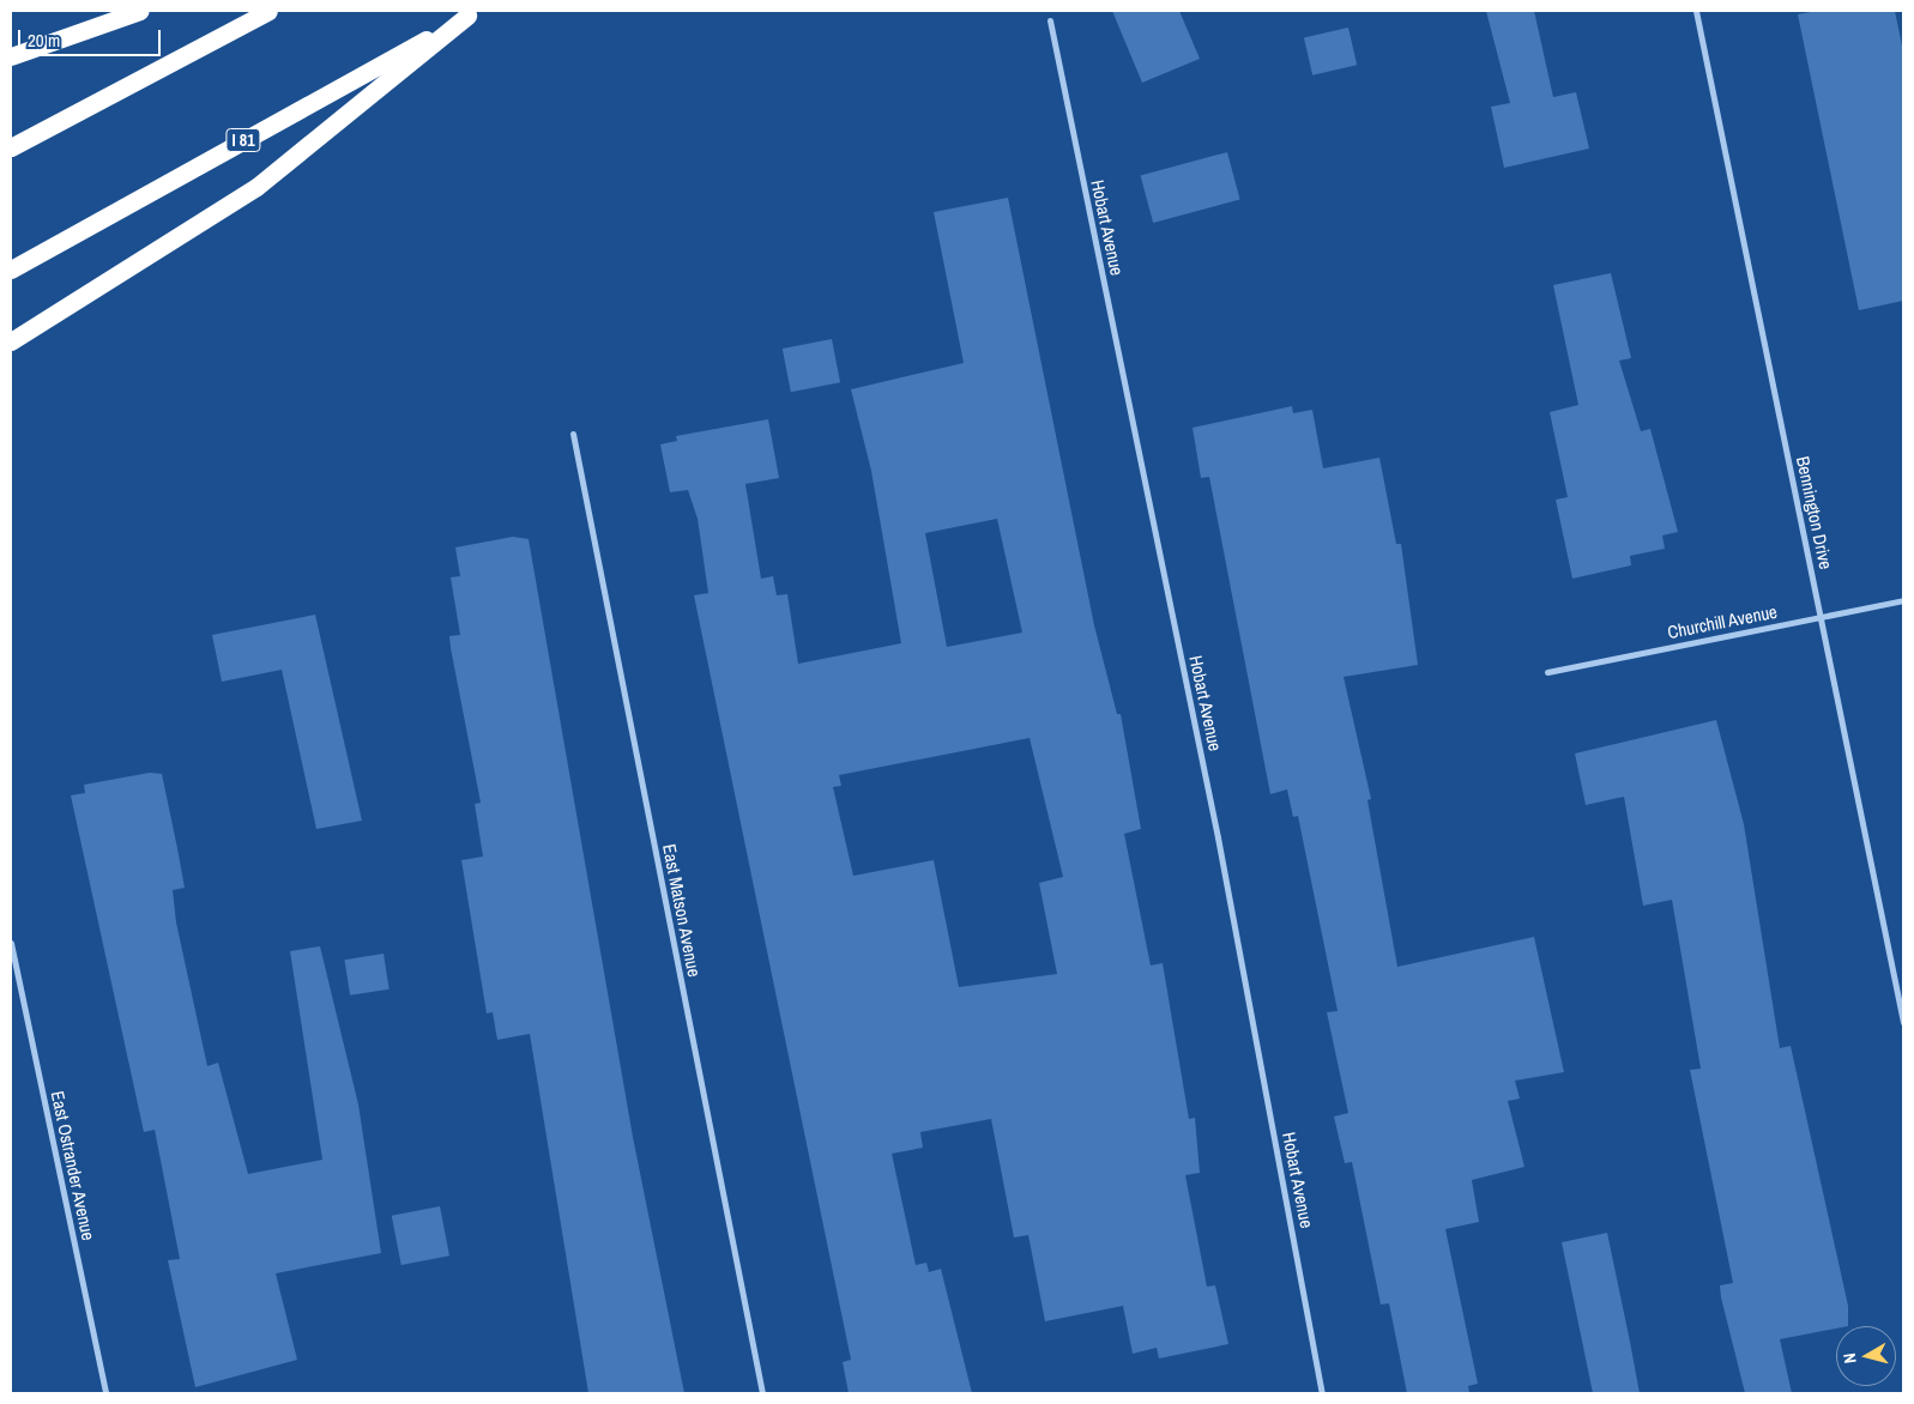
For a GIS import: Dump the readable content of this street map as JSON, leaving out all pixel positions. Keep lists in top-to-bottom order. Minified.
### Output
{"streets":{"highway":["I 81"],"street":["Hobart Avenue","Bennington Drive","Churchill Avenue","East Matson Avenue","East Ostrander Avenue"]},"crossings":[["Bennington Drive","Churchill Avenue"]],"scale_bar":"20 m","north":"left"}
